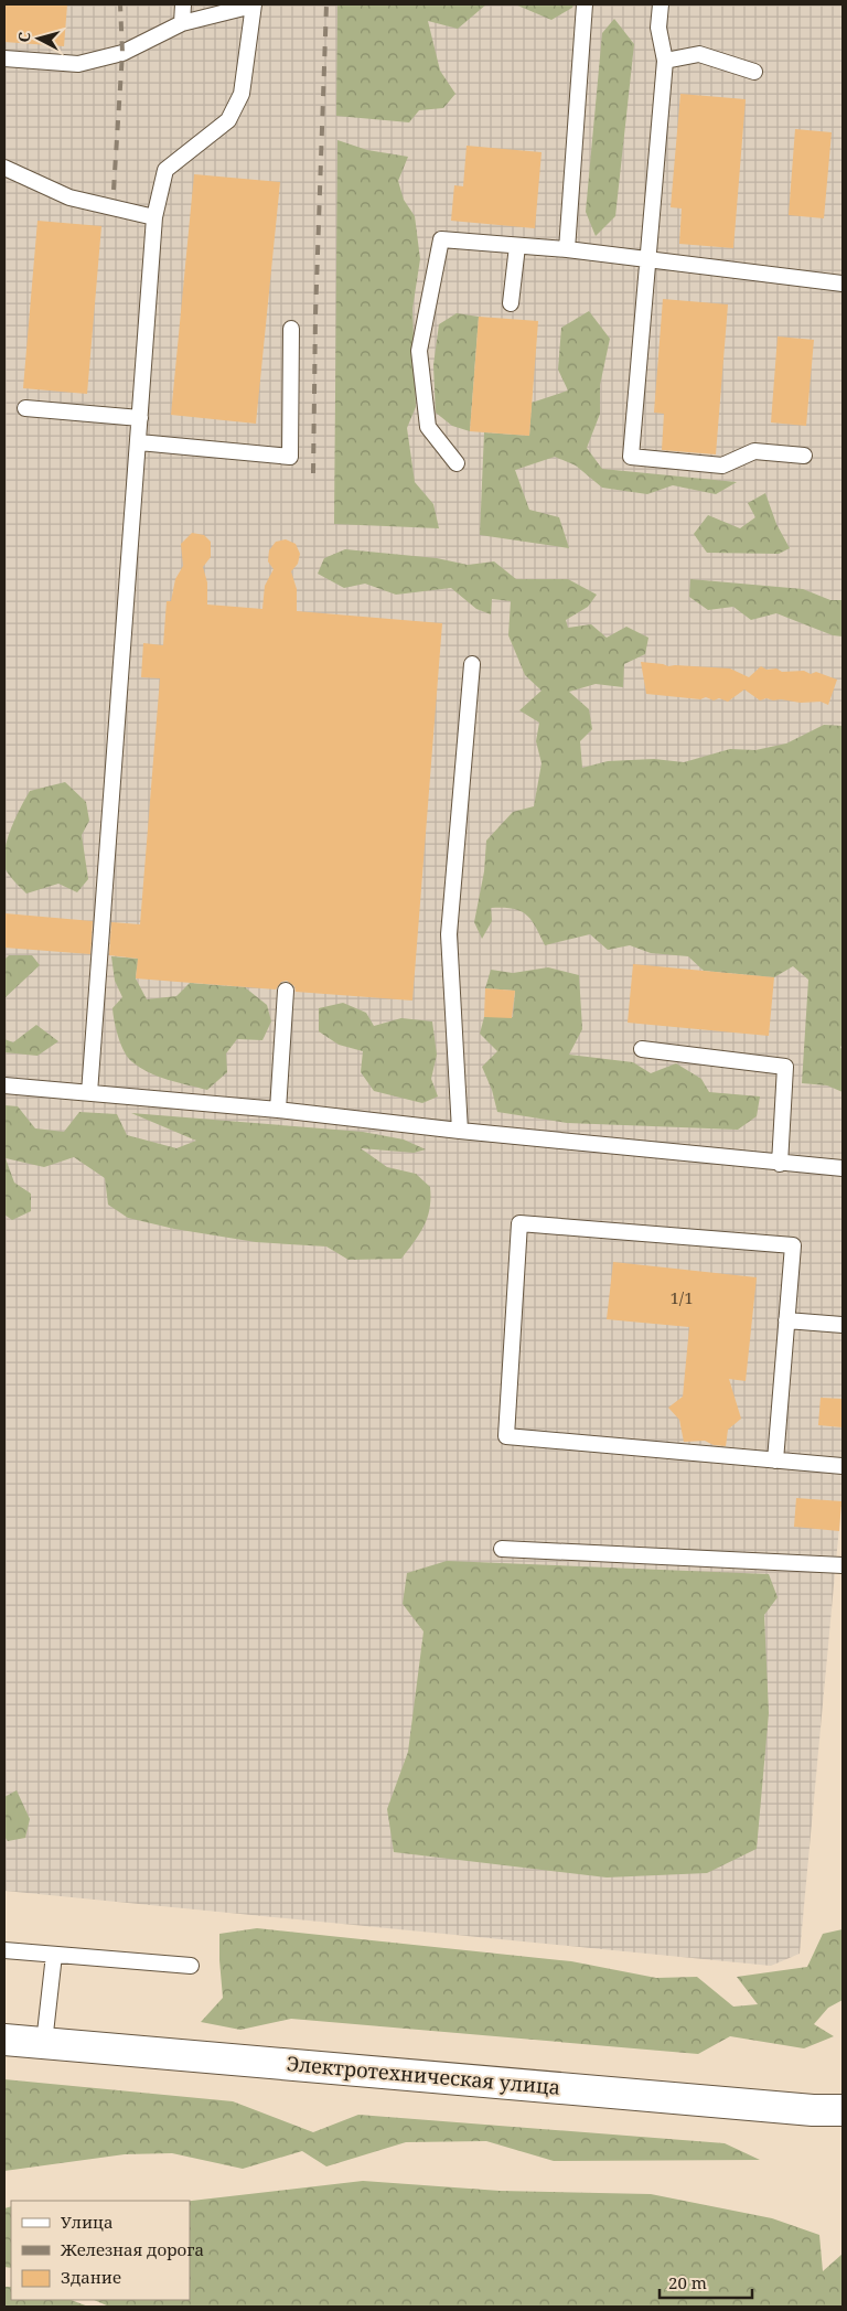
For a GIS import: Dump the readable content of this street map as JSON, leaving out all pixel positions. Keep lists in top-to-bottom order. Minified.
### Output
{"streets":{"street":["Электротехническая улица"]},"house_numbers":["1/1"],"legend":["Улица","Железная дорога","Здание"],"scale_bar":"20 m","north":"left"}
